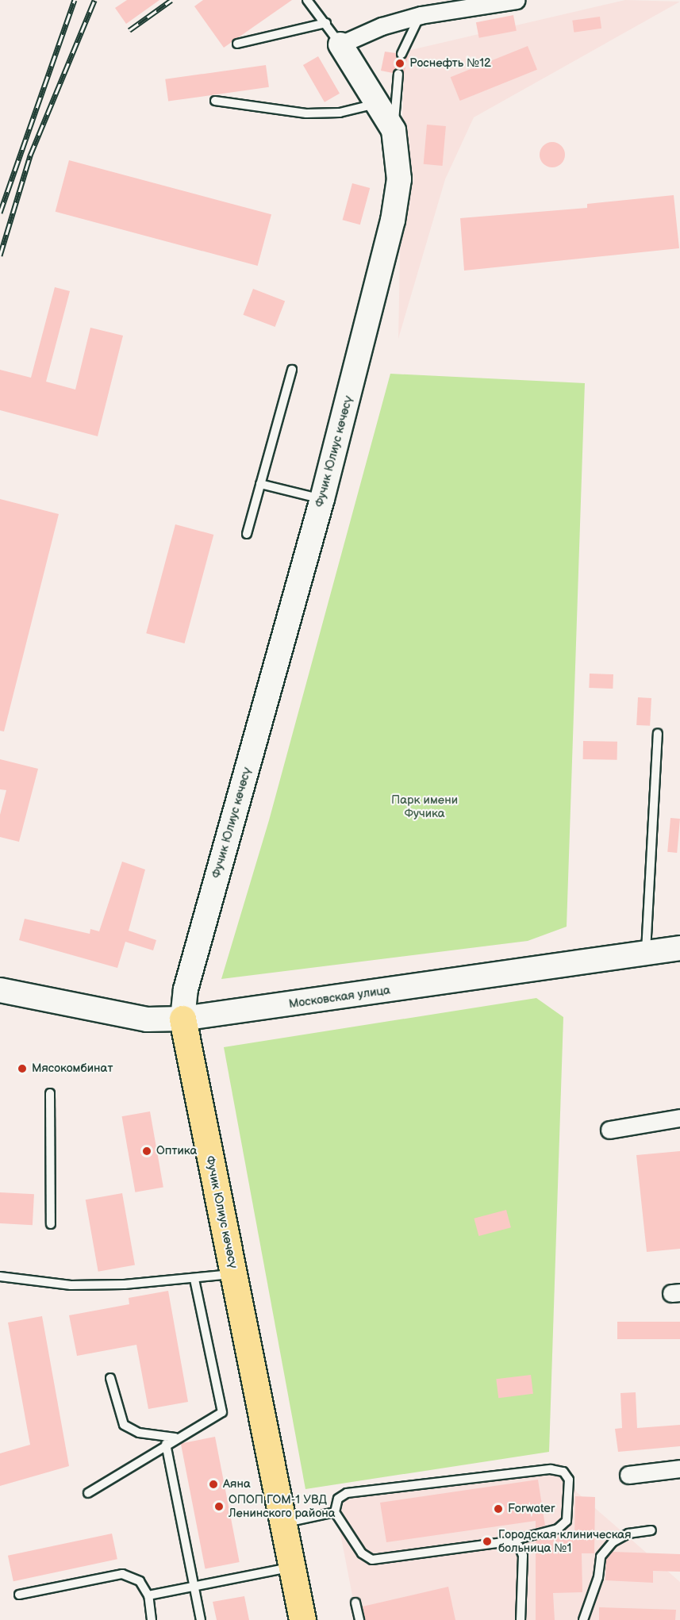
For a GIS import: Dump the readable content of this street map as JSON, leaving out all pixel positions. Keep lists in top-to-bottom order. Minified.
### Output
{"streets":{"main road":["Фучик Юлиус көчөсү"],"street":["Московская улица"]},"crossings":[["Фучик Юлиус көчөсү","Московская улица"]],"parks":["Парк имени Фучика"],"places":["Роснефть №12","Мясокомбинат","Оптика","Аяна","ОПОП ГОМ-1 УВД Ленинского района","Forwater","Городская клиническая больница №1"]}
